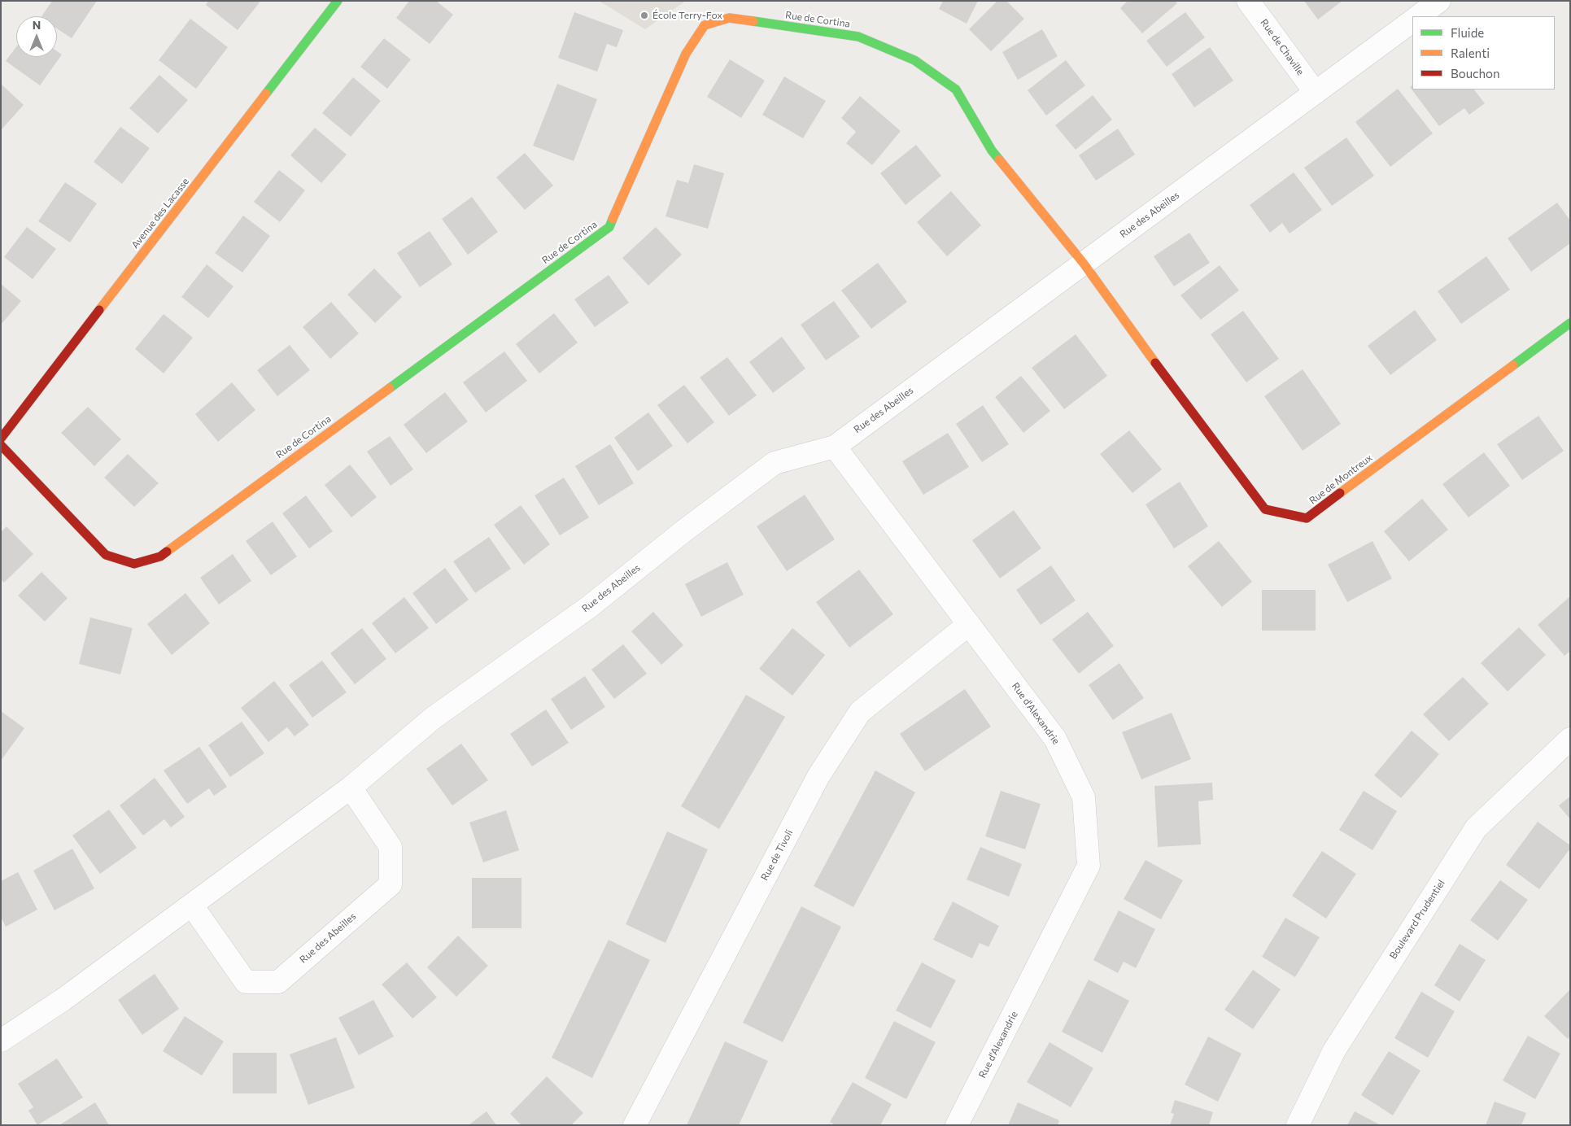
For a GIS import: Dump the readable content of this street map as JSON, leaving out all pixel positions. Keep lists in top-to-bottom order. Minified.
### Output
{"streets":{"street":["Rue de Cortina","Rue de Chaville","Avenue des Lacasse","Rue des Abeilles","Rue de Montreux","Rue d'Alexandrie","Rue de Tivoli","Boulevard Prudentiel"]},"crossings":[["Rue de Cortina","Rue des Abeilles"],["Rue de Cortina","Rue de Montreux"],["Rue de Chaville","Rue des Abeilles"],["Rue des Abeilles","Rue de Montreux"],["Rue des Abeilles","Rue d'Alexandrie"],["Rue d'Alexandrie","Rue de Tivoli"]],"places":["École Terry-Fox"],"legend":["Fluide","Ralenti","Bouchon"],"north":"top"}
